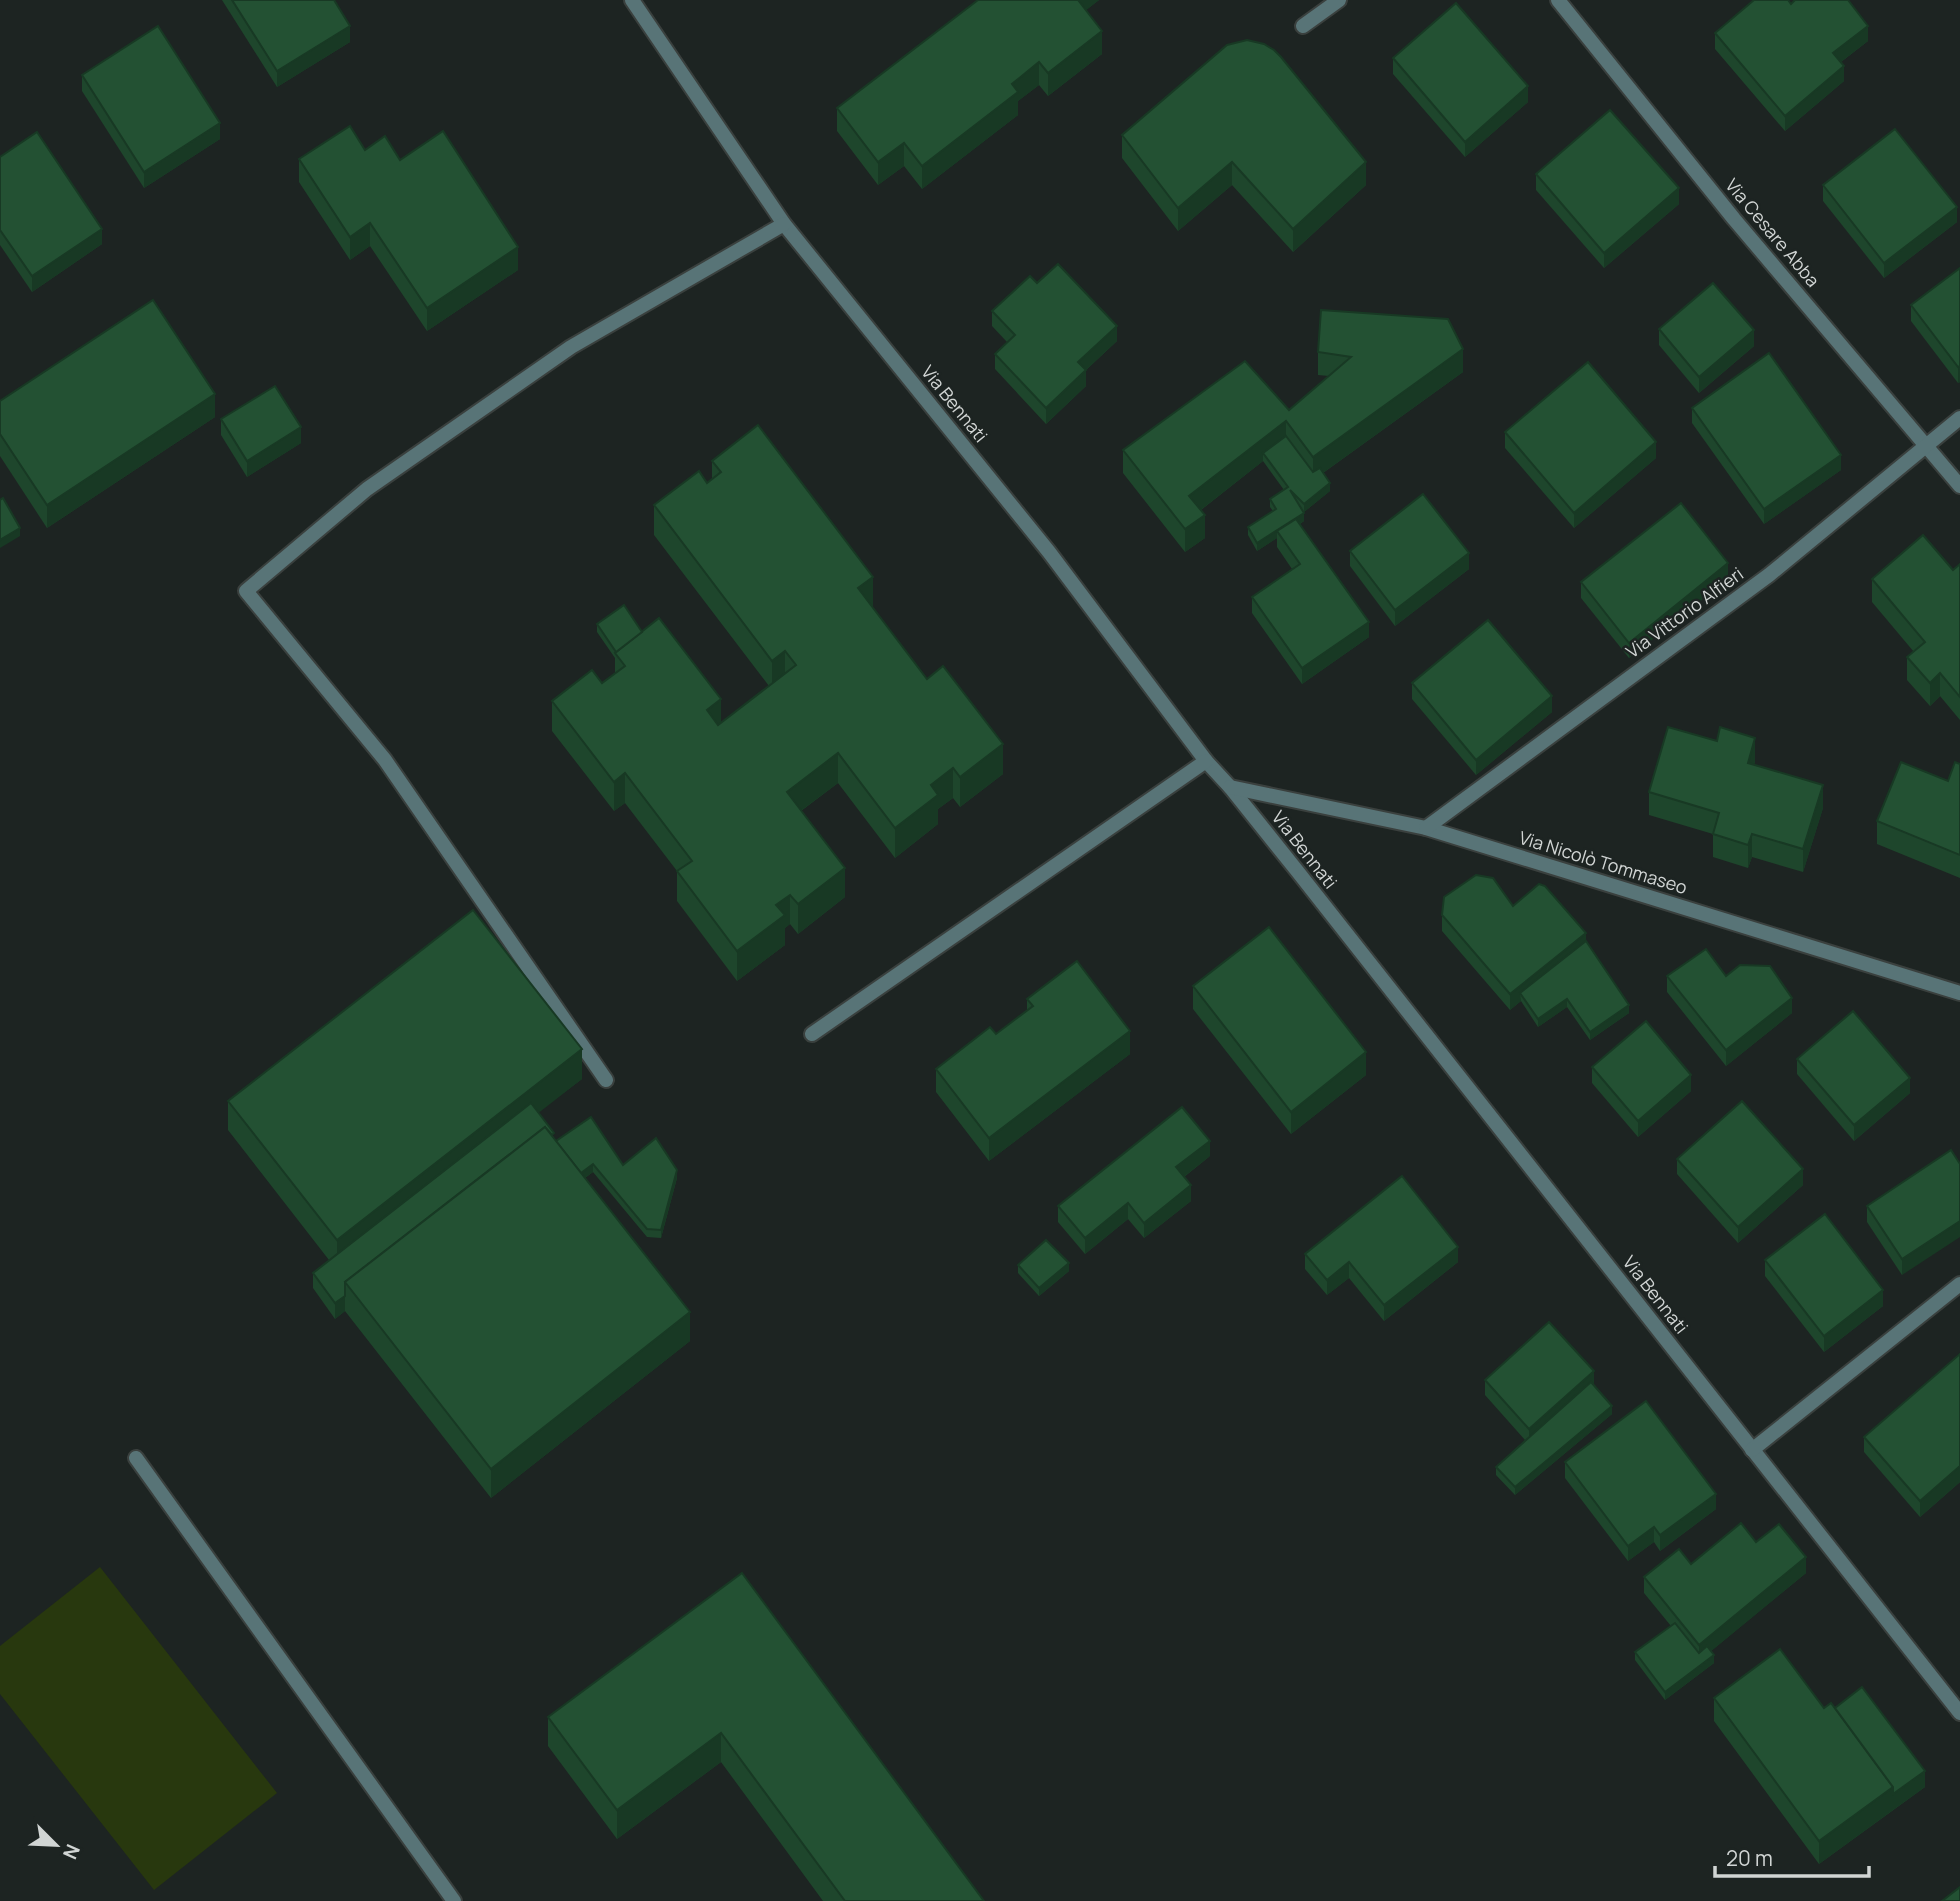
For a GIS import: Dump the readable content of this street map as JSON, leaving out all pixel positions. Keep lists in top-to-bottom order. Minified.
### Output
{"streets":{"street":["Via Cesare Abba","Via Bennati","Via Vittorio Alfieri","Via Nicolò Tommaseo"]},"crossings":[["Via Cesare Abba","Via Vittorio Alfieri"],["Via Bennati","Via Nicolò Tommaseo"],["Via Vittorio Alfieri","Via Nicolò Tommaseo"]],"scale_bar":"20 m","north":"bottom right"}
